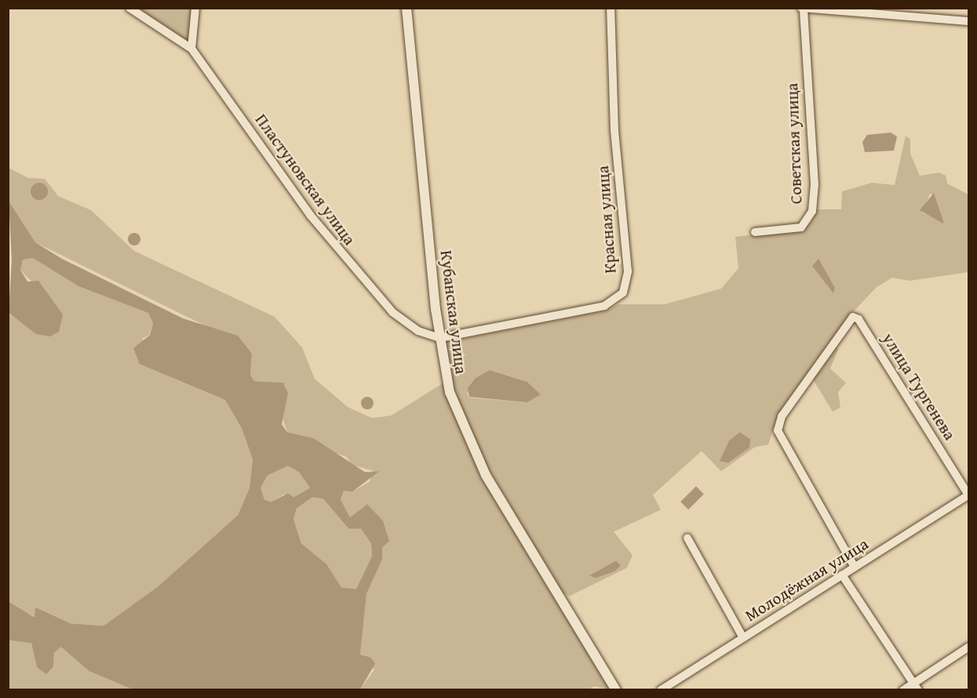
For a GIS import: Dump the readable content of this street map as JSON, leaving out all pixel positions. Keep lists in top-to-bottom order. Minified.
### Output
{"streets":{"street":["Советская улица","Пластуновская улица","Красная улица","Кубанская улица","улица Тургенева","Молодёжная улица"]},"crossings":[["Пластуновская улица","Красная улица"],["Пластуновская улица","Кубанская улица"],["Красная улица","Кубанская улица"],["улица Тургенева","Молодёжная улица"]]}
